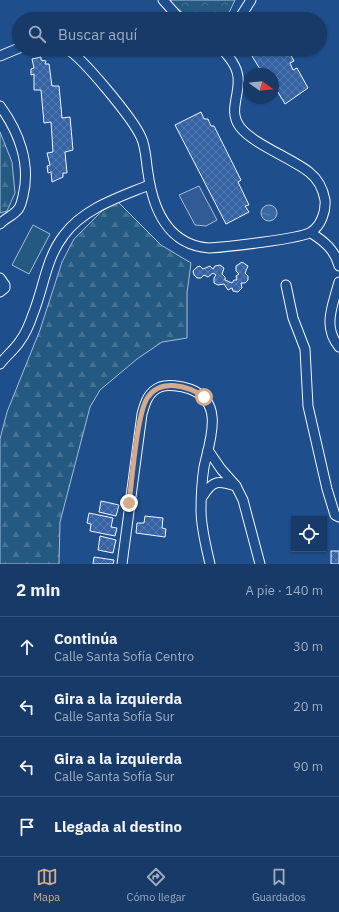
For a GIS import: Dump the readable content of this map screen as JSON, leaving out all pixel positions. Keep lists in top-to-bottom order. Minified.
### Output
{"north":"right","page":{"search":"Buscar aquí","heading":["2 min","A pie · 140 m"],"list":[["Continúa","Calle Santa Sofía Centro","30 m"],["Gira a la izquierda","Calle Santa Sofía Sur","20 m"],["Gira a la izquierda","Calle Santa Sofía Sur","90 m"],"Llegada al destino"],"nav":["Mapa","Cómo llegar","Guardados"]}}
